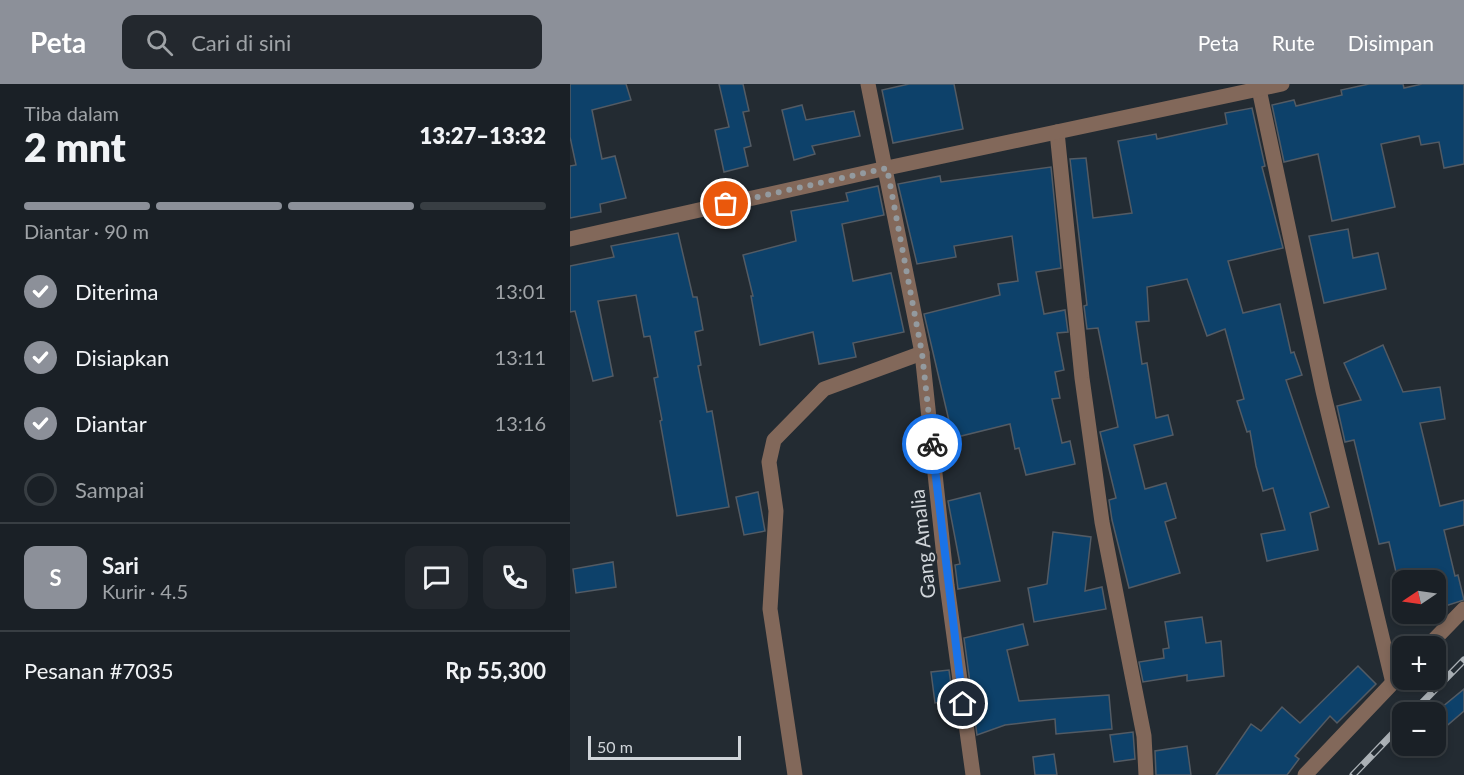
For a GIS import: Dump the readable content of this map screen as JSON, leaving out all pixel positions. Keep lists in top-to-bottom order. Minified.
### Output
{"streets":{"street":["Gang Amalia"]},"scale_bar":"50 m","north":"left","page":{"header":"Peta","search":"Cari di sini","nav":["Peta","Rute","Disimpan"],"heading":["2 mnt","Tiba dalam","13:27–13:32"],"panel":["Sari","Kurir · 4.5","Pesanan #7035","Rp 55,300"],"bar":"Diantar · 90 m","list":[["Diterima","13:01"],["Disiapkan","13:11"],["Diantar","13:16"],"Sampai"],"round":"S","map_buttons":["+","−"],"scale":"50 m"}}
